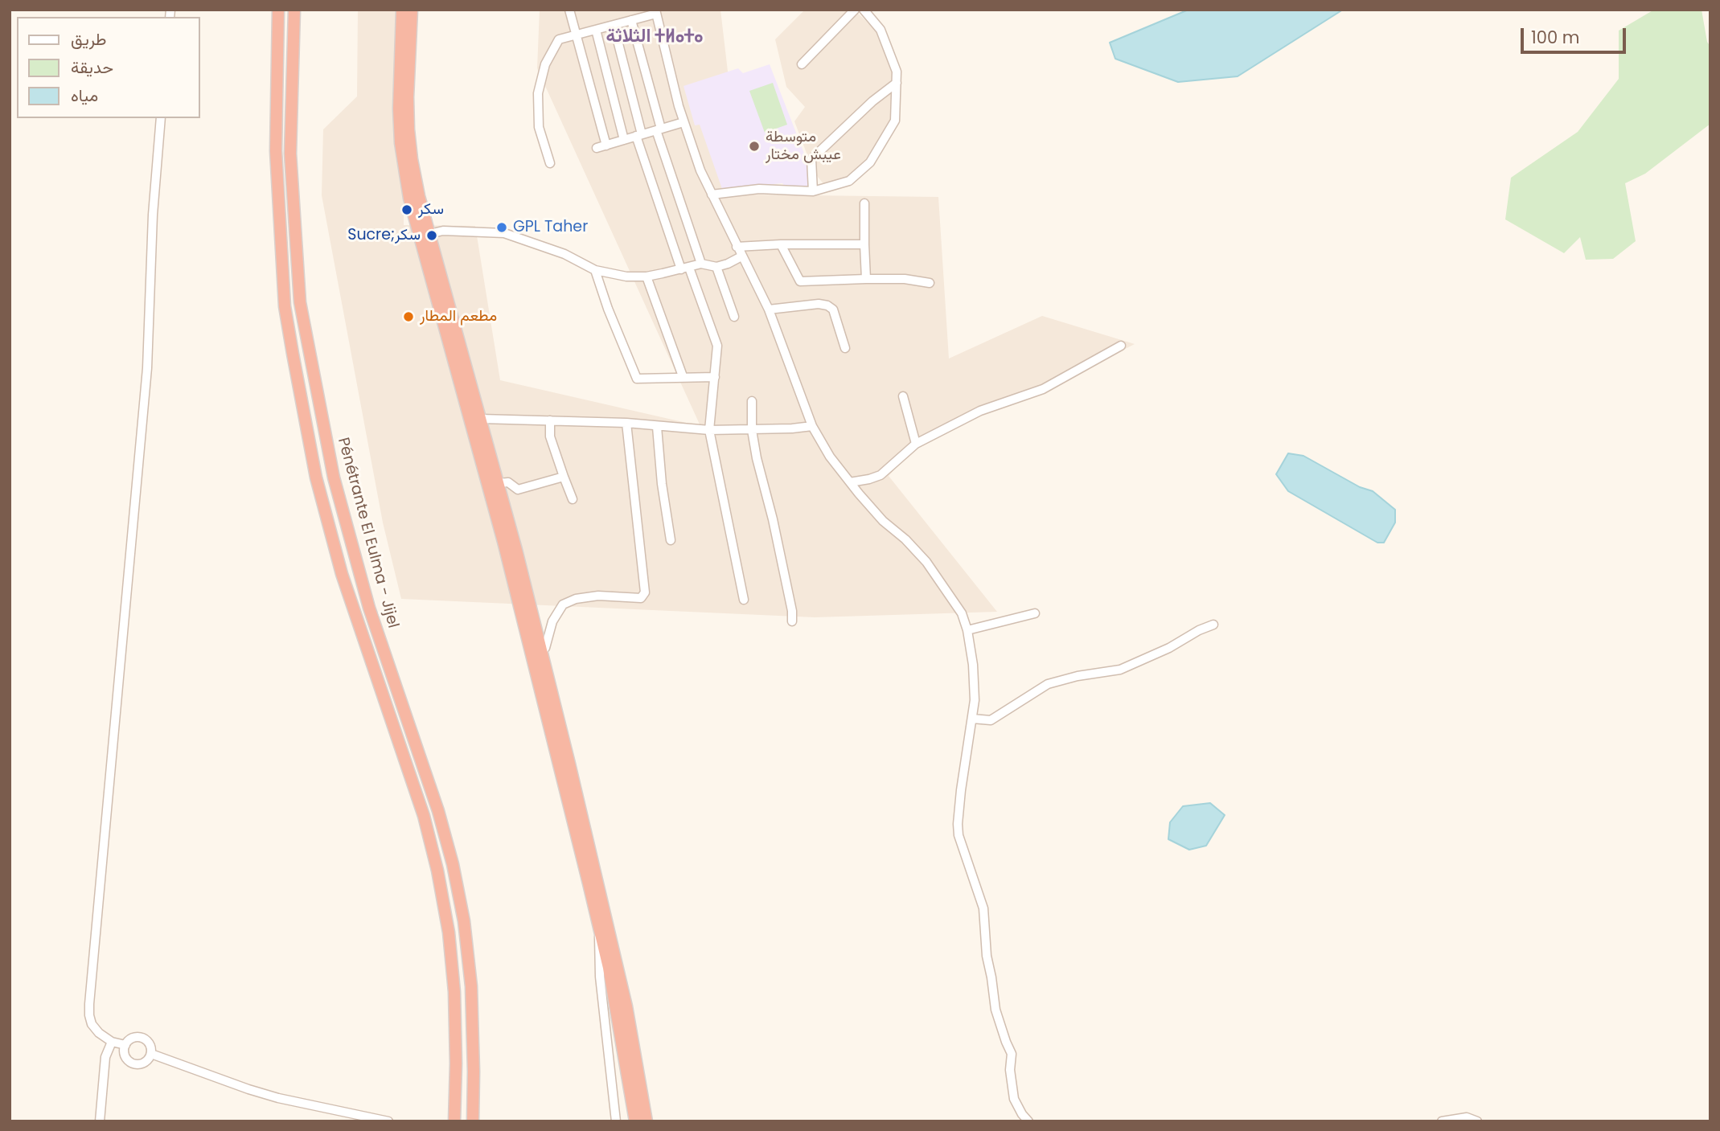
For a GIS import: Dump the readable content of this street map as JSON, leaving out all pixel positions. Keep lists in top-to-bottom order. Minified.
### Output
{"streets":{"highway":["Pénétrante El Eulma - Jijel"]},"districts":["الثلاثة ⵜⵍⴰⵜⴰ"],"places":["متوسطة عيبش مختار","سكر","GPL Taher","Sucre;سكر","مطعم المطار"],"legend":["طريق","حديقة","مياه"],"scale_bar":"100 m"}
